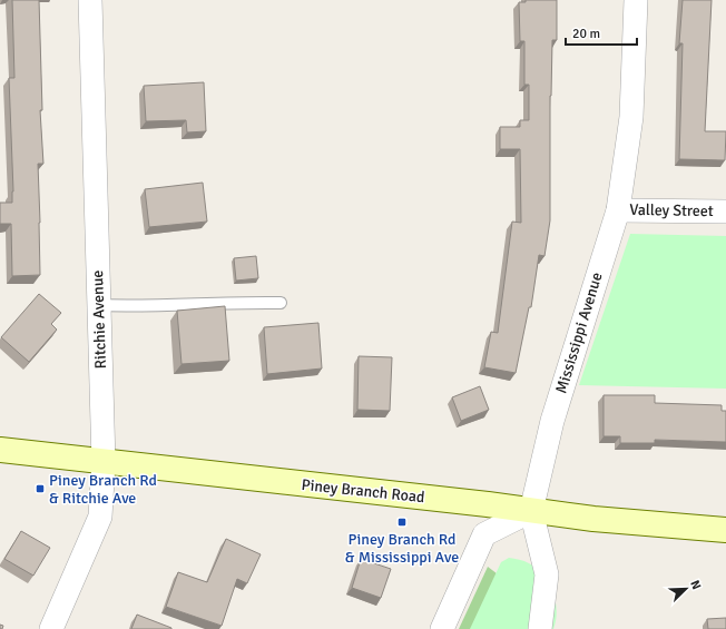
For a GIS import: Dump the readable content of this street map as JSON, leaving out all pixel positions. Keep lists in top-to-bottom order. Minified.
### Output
{"streets":{"main road":["Piney Branch Road"],"street":["Valley Street","Ritchie Avenue","Mississippi Avenue"]},"crossings":[["Valley Street","Mississippi Avenue"],["Ritchie Avenue","Piney Branch Road"],["Mississippi Avenue","Piney Branch Road"]],"places":{"transit":["Piney Branch Rd & Ritchie Ave","Piney Branch Rd & Mississippi Ave"]},"scale_bar":"20 m","north":"top right"}
